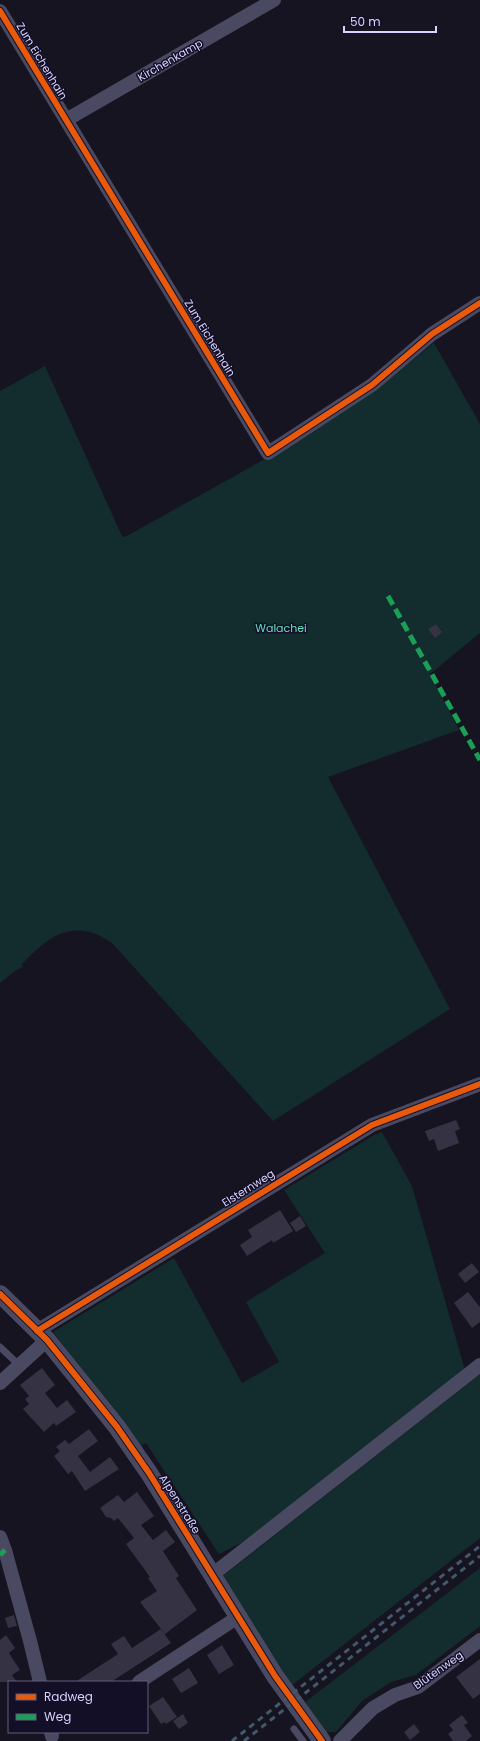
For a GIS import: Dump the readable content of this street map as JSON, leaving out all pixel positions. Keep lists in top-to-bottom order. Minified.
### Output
{"streets":{"street":["Kirchenkamp","Zum Eichenhain","Elsternweg","Alpenstraße","Blütenweg"]},"crossings":[["Kirchenkamp","Zum Eichenhain"],["Elsternweg","Alpenstraße"]],"parks":["Walachei"],"legend":["Radweg","Weg"],"scale_bar":"50 m"}
